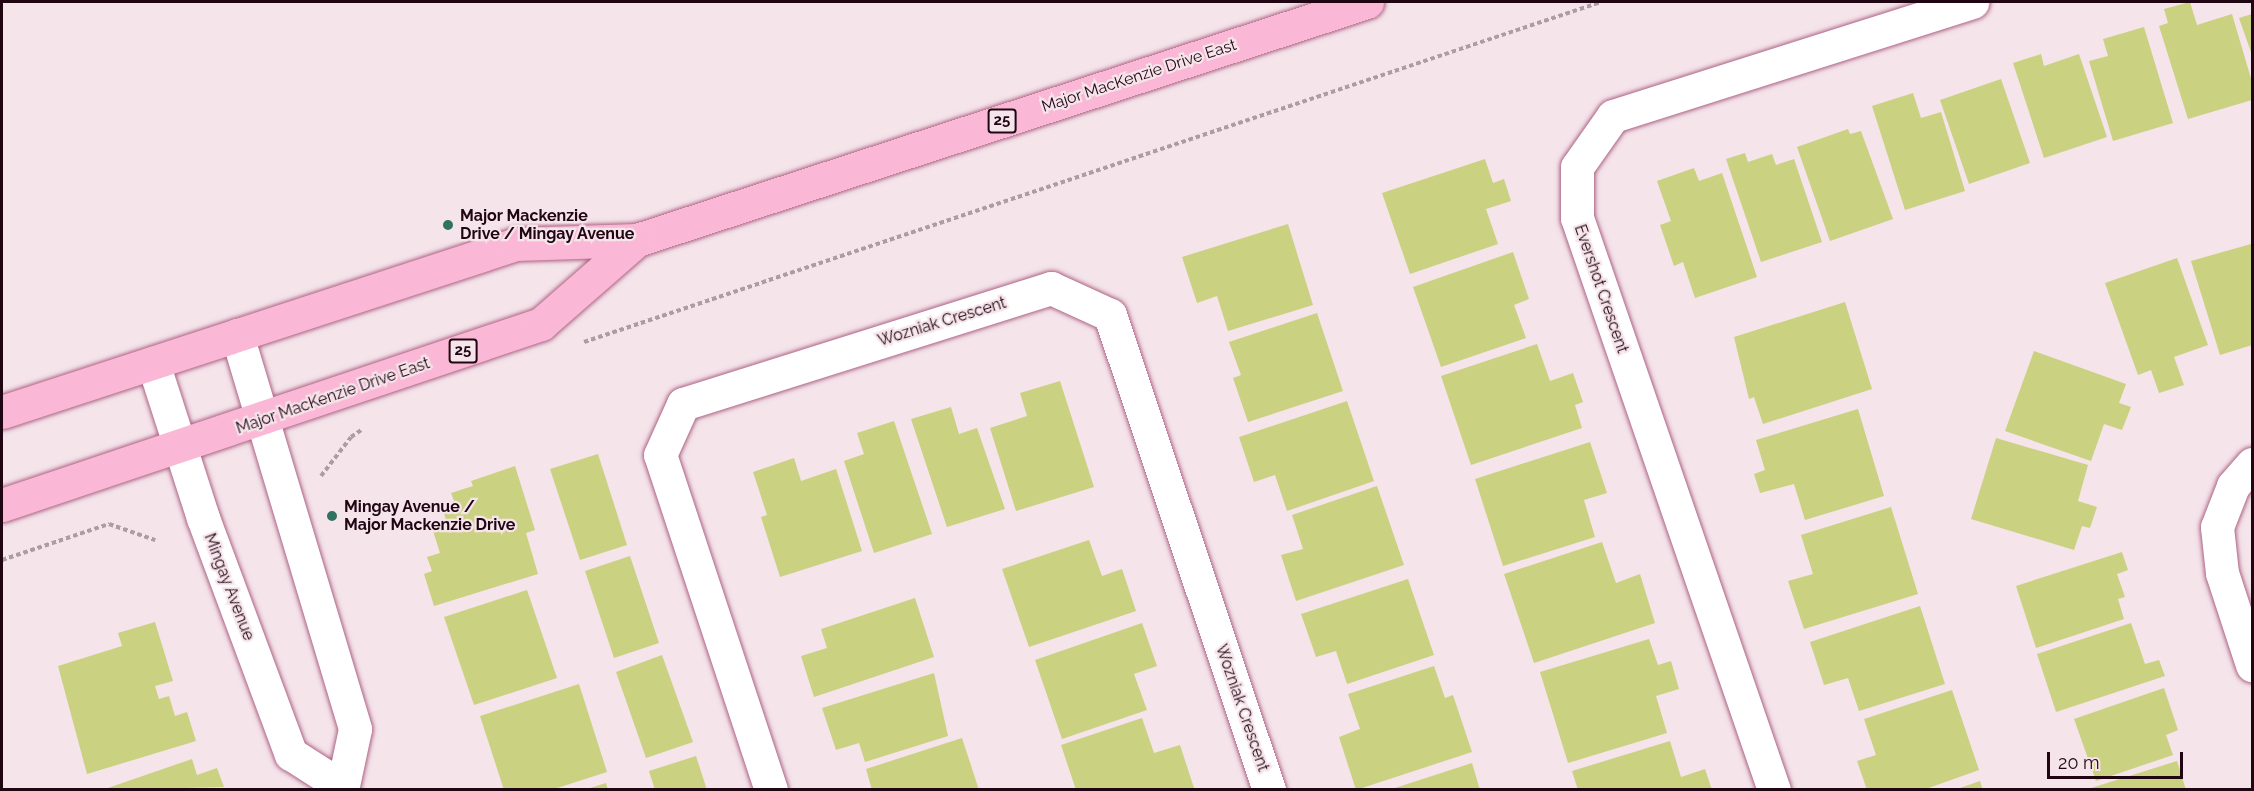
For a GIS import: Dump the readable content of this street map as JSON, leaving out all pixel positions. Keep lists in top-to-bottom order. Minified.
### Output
{"streets":{"main road":["Major MacKenzie Drive East","25"],"street":["Evershot Crescent","Wozniak Crescent","Mingay Avenue"]},"crossings":[["Major MacKenzie Drive East","Mingay Avenue"]],"places":["Major Mackenzie Drive / Mingay Avenue","Mingay Avenue / Major Mackenzie Drive"],"scale_bar":"20 m"}
